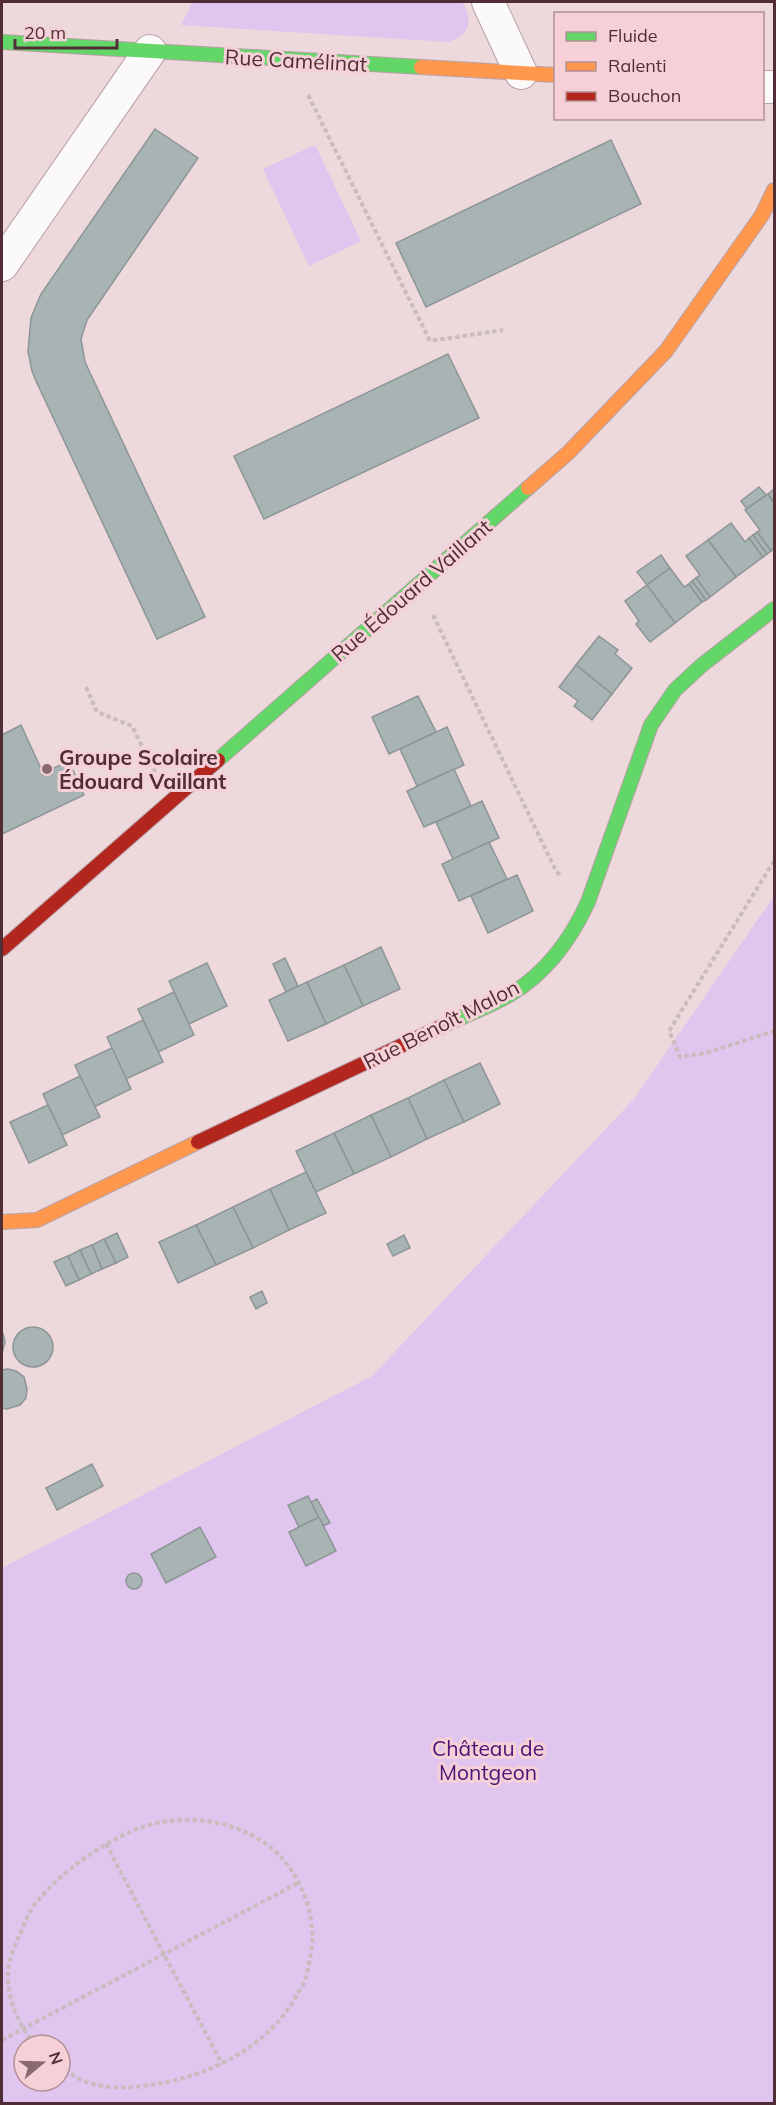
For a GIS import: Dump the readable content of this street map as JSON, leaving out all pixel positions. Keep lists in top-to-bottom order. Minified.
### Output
{"streets":{"street":["Rue Camélinat","Rue Édouard Vaillant","Rue Benoît Malon"]},"parks":["Château de Montgeon"],"places":["Groupe Scolaire Édouard Vaillant"],"legend":["Fluide","Ralenti","Bouchon"],"scale_bar":"20 m","north":"right"}
